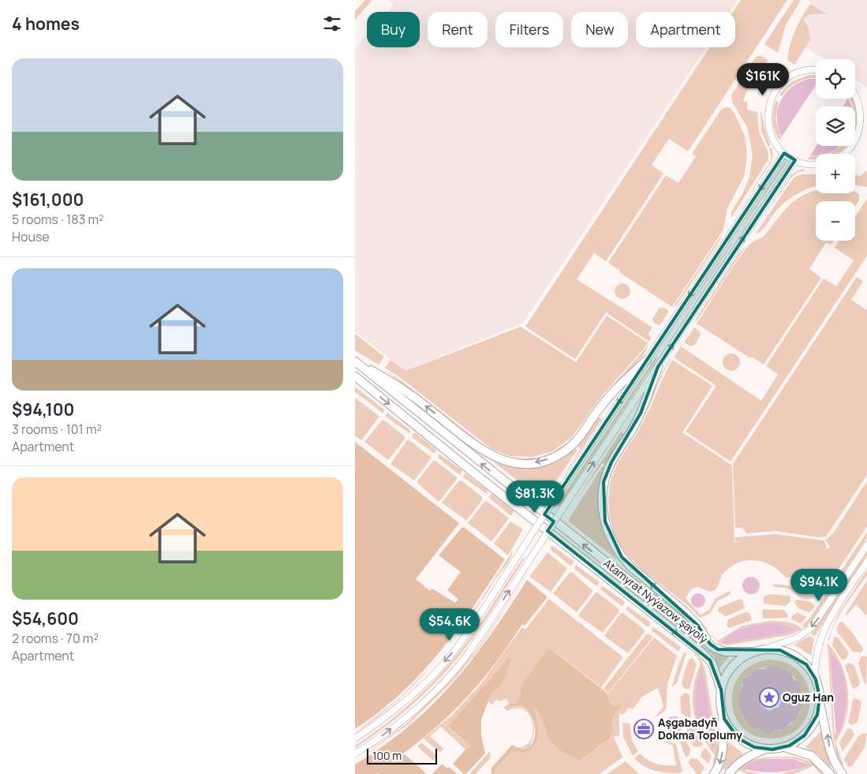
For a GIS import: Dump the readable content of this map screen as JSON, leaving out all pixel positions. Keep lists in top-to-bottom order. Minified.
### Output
{"streets":{"main road":["Atamyrat Nyýazow şaýoly"]},"places":{"place":["Oguz Han"],"office":["Aşgabadyň Dokma Toplumy"]},"scale_bar":"100 m","page":{"heading":"4 homes","chip":["Buy","Rent","Filters","New","Apartment"],"list":[{"name":"$161,000","note":"5 rooms · 183 m² · House"},{"name":"$94,100","note":"3 rooms · 101 m² · Apartment"},{"name":"$54,600","note":"2 rooms · 70 m² · Apartment"}],"map_buttons":["+","−"],"price":["$161K","$81.3K","$94.1K","$54.6K"],"scale":"100 m"}}
